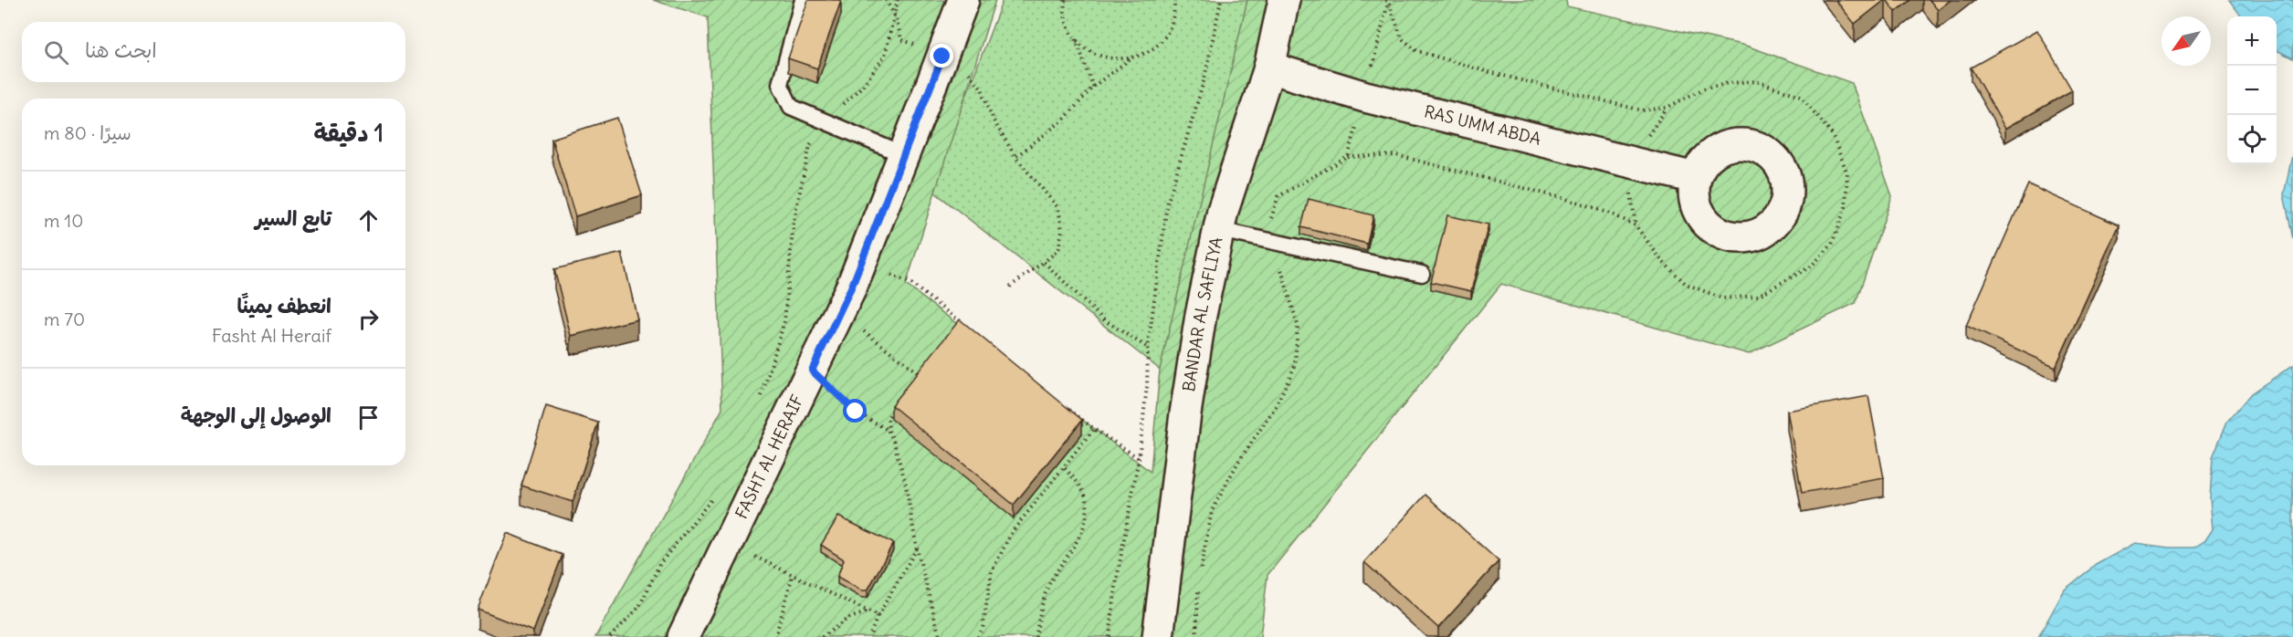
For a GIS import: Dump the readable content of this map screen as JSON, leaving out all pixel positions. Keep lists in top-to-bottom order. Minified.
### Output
{"streets":{"street":["RAS UMM ABDA","BANDAR AL SAFLIYA","FASHT AL HERAIF"]},"crossings":[["RAS UMM ABDA","BANDAR AL SAFLIYA"]],"north":"bottom left","page":{"map_buttons":["+","−"],"search":"ابحث هنا","heading":["1 دقيقة","سيرًا · 80 m"],"list":[["تابع السير","10 m"],["انعطف يمينًا","Fasht Al Heraif","70 m"],"الوصول إلى الوجهة"]}}
